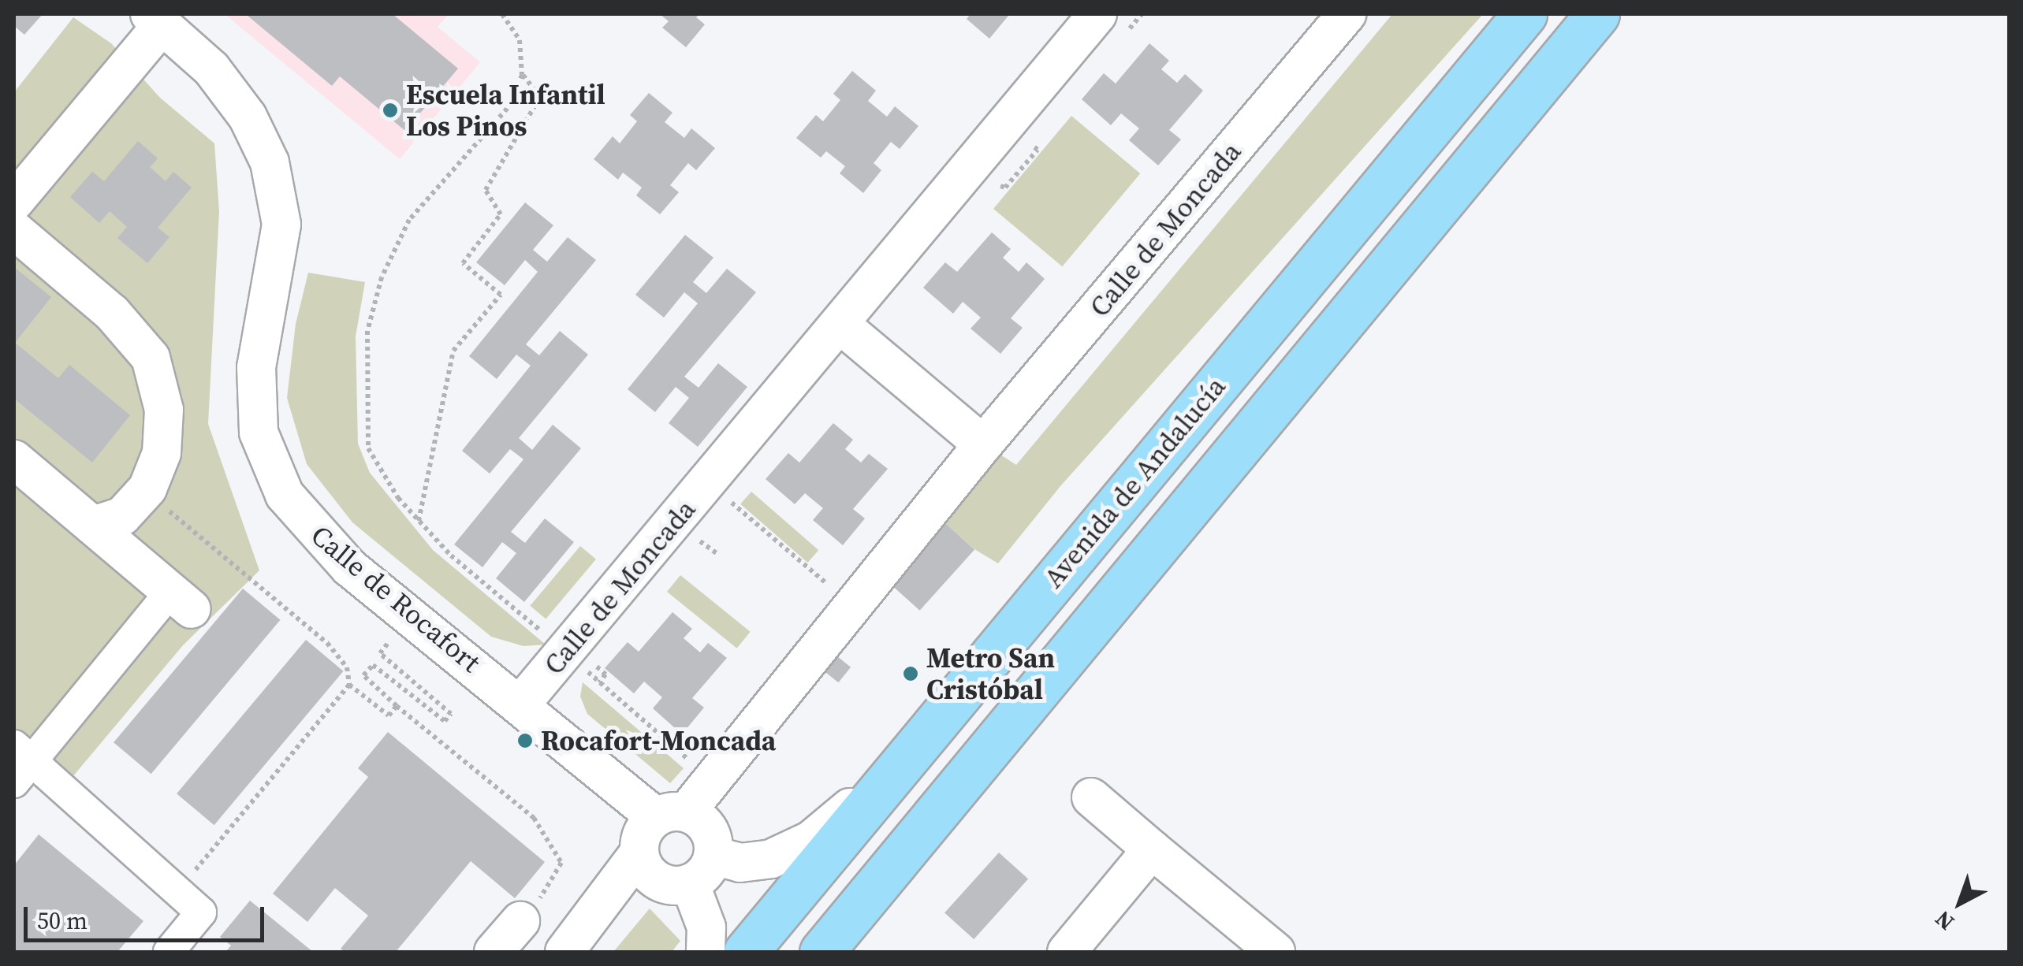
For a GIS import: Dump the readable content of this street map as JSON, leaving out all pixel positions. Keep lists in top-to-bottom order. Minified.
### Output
{"streets":{"main road":["Avenida de Andalucía"],"street":["Calle de Moncada","Calle de Rocafort"]},"crossings":[["Calle de Moncada","Calle de Rocafort"]],"places":["Escuela Infantil Los Pinos","Metro San Cristóbal","Rocafort-Moncada"],"scale_bar":"50 m","north":"bottom left"}
